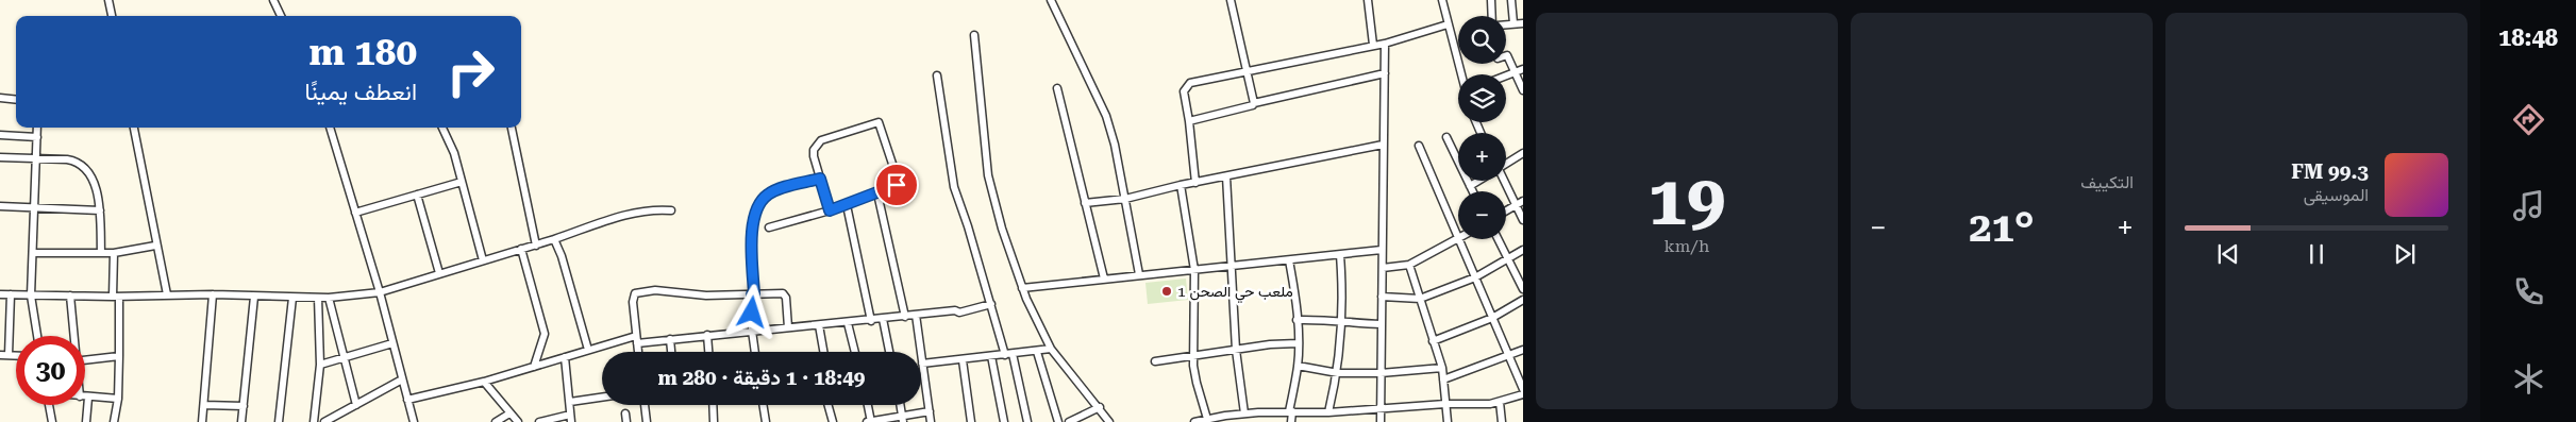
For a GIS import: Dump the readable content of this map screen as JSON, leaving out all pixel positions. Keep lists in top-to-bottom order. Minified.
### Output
{"places":["ملعب حي الصحن 1"],"page":{"tabs":"18:48","tile":["التكييف",["19","km/h"]],"map_buttons":["+","−"],"turn":["180 m","انعطف يمينًا"],"song":["99.3 FM","الموسيقى"],"heat":["−","21°","+"],"limit":"30","trip":"18:49 · 1 دقيقة · 280 m"}}
